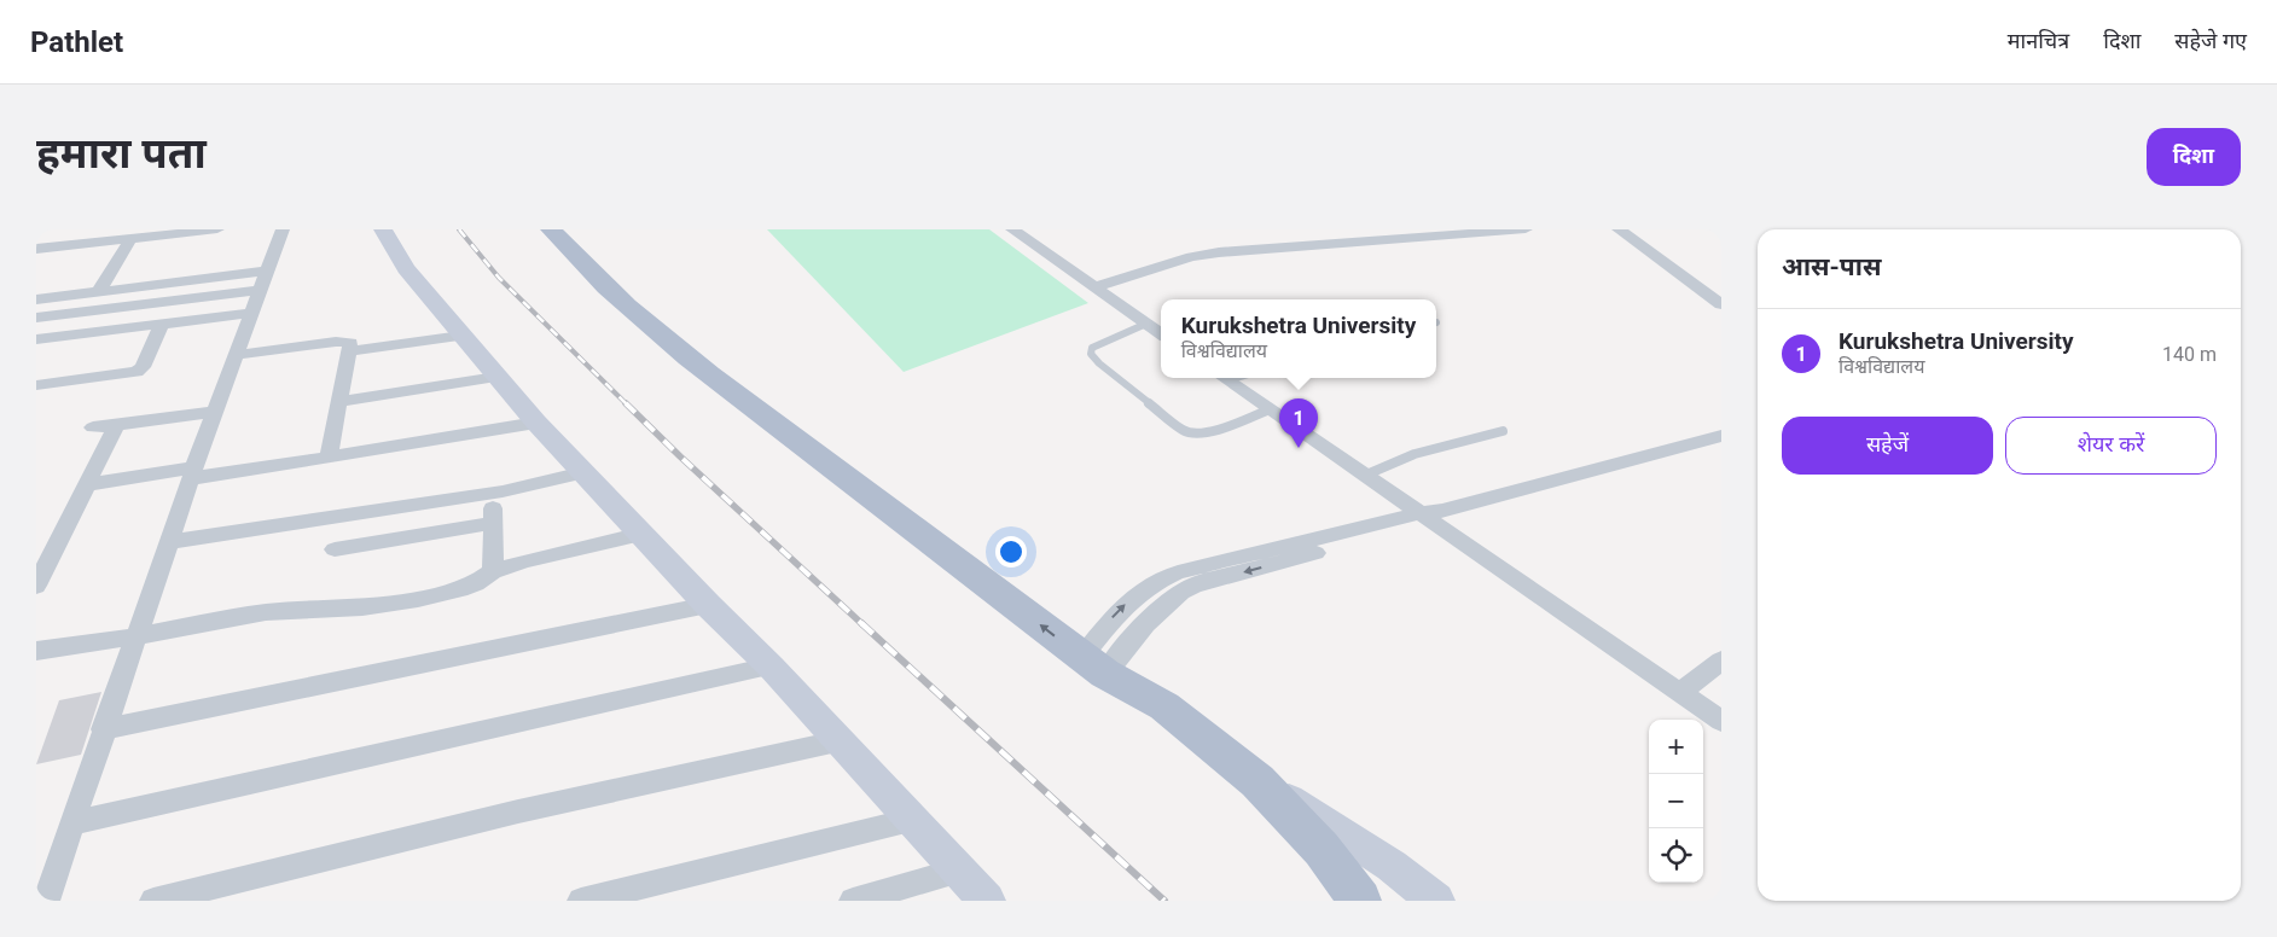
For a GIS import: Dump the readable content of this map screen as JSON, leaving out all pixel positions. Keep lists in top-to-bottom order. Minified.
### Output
{"page":{"header":"Pathlet","nav":["मानचित्र","दिशा","सहेजे गए"],"buttons":["दिशा",["सहेजें","शेयर करें"]],"title":"हमारा पता","heading":"आस-पास","popup":["Kurukshetra University","विश्वविद्यालय"],"list":[{"mark":"1","name":"Kurukshetra University","note":"विश्वविद्यालय","value":"140 m"}],"pins":"1","map_buttons":["+","−"]}}
